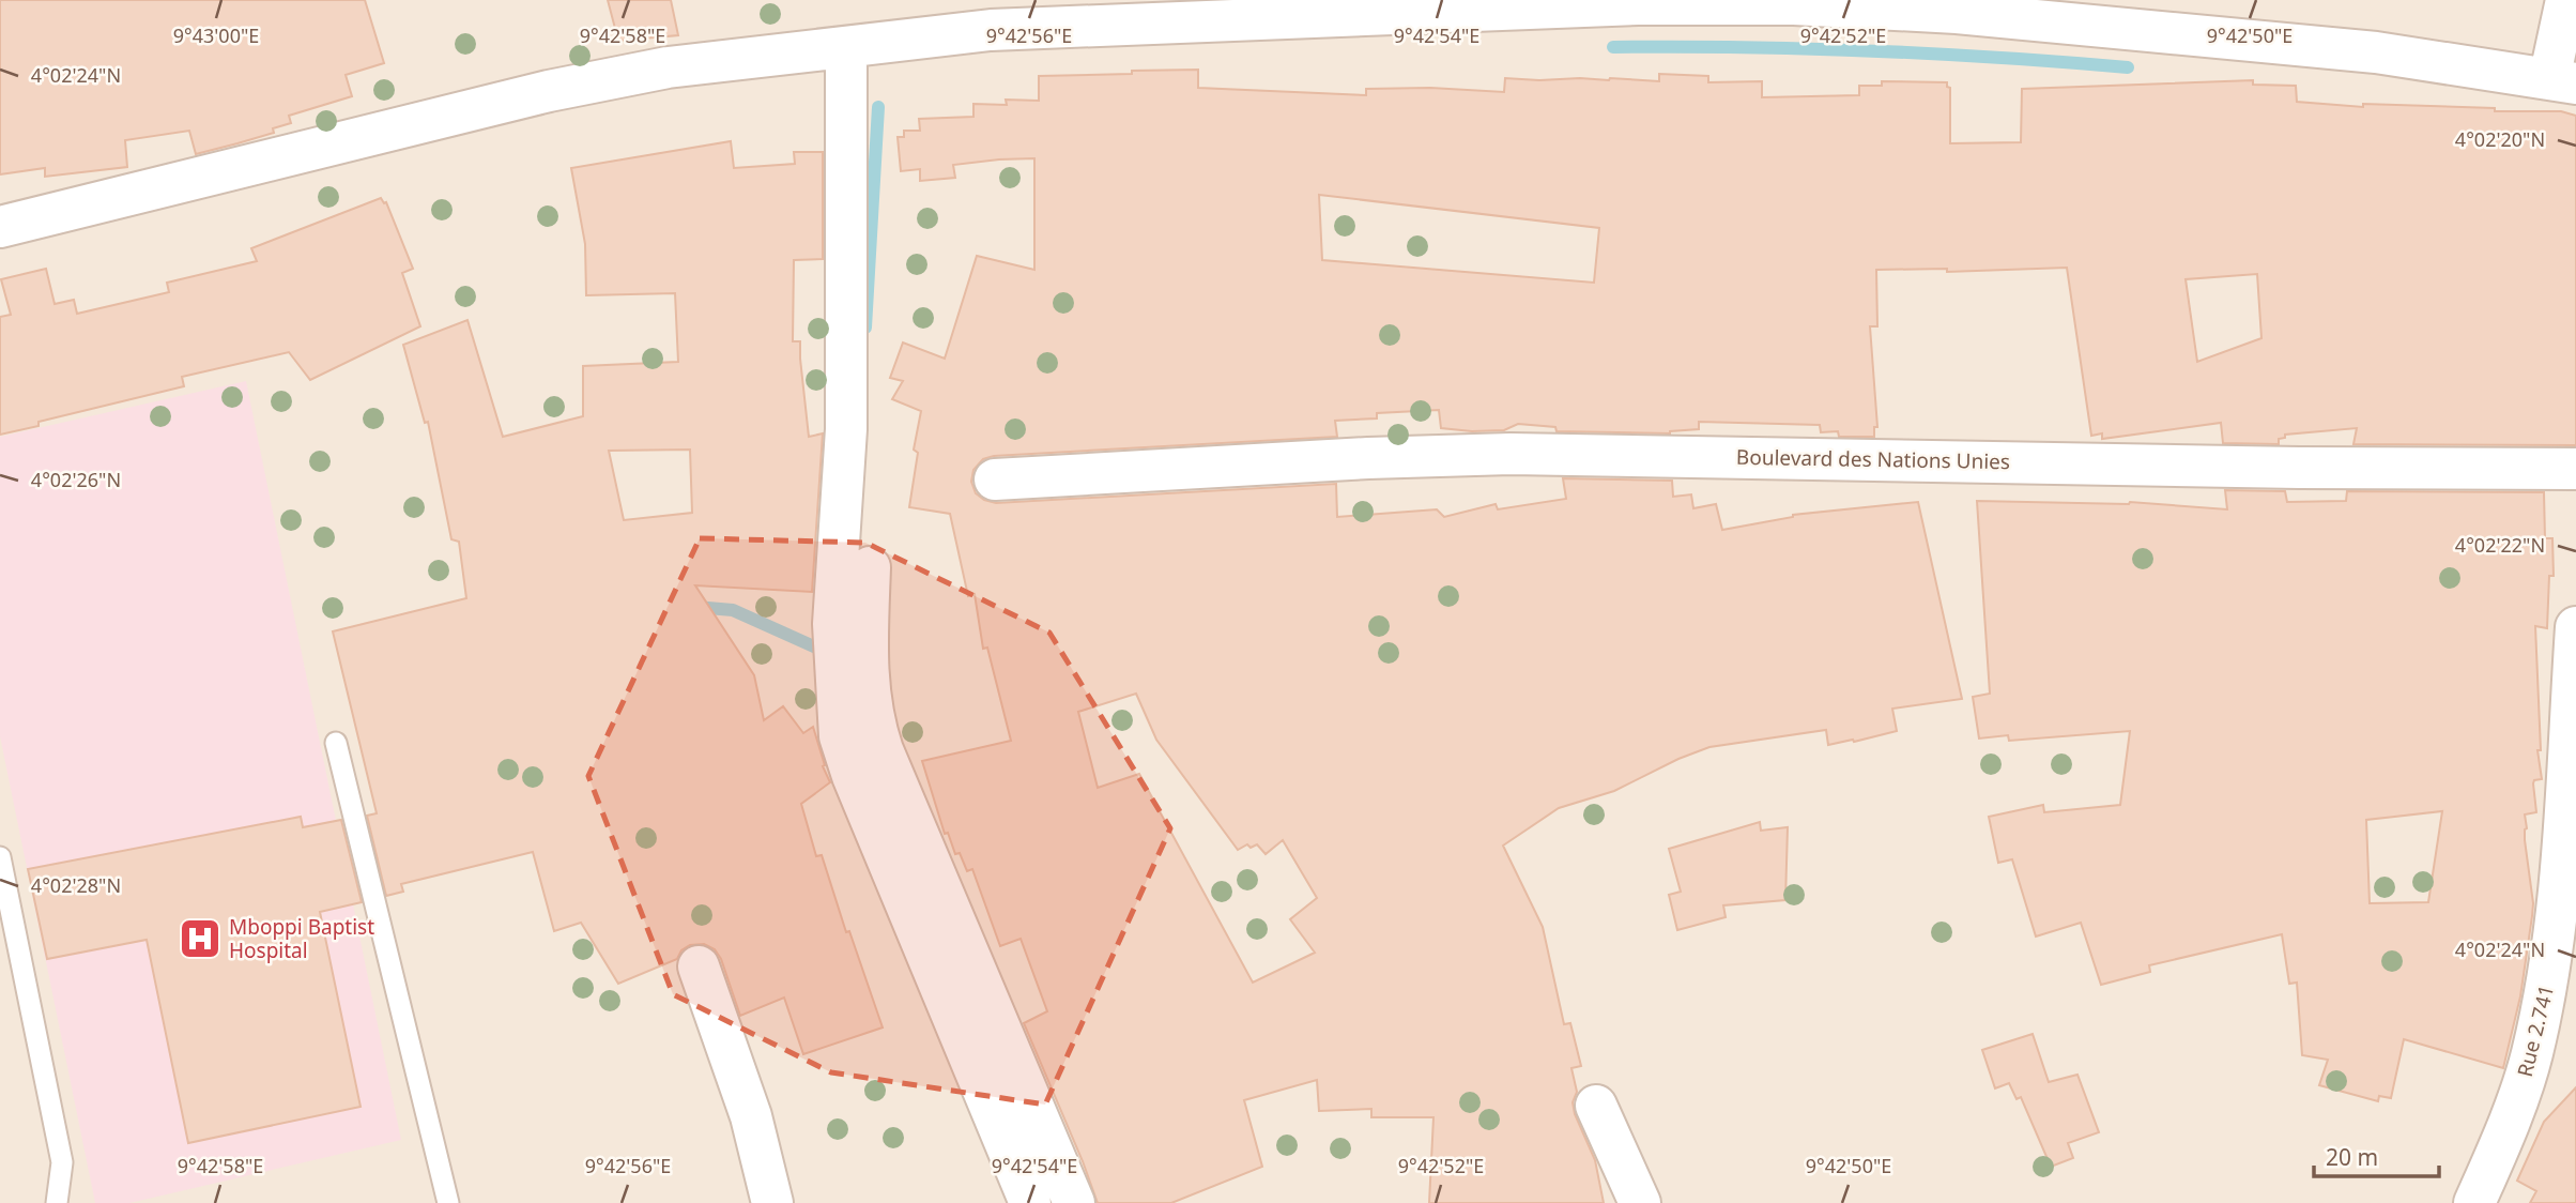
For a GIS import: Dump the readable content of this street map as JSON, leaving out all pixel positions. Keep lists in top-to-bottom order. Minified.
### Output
{"streets":{"street":["Boulevard des Nations Unies","Rue 2.741"]},"places":{"hospital":["Mboppi Baptist Hospital"]},"scale_bar":"20 m","coordinates":["9°42'58\"E","9°42'56\"E","9°42'54\"E","9°42'52\"E","9°42'50\"E","9°43'00\"E","4°02'24\"N","4°02'20\"N","4°02'26\"N","4°02'22\"N","4°02'28\"N"]}
